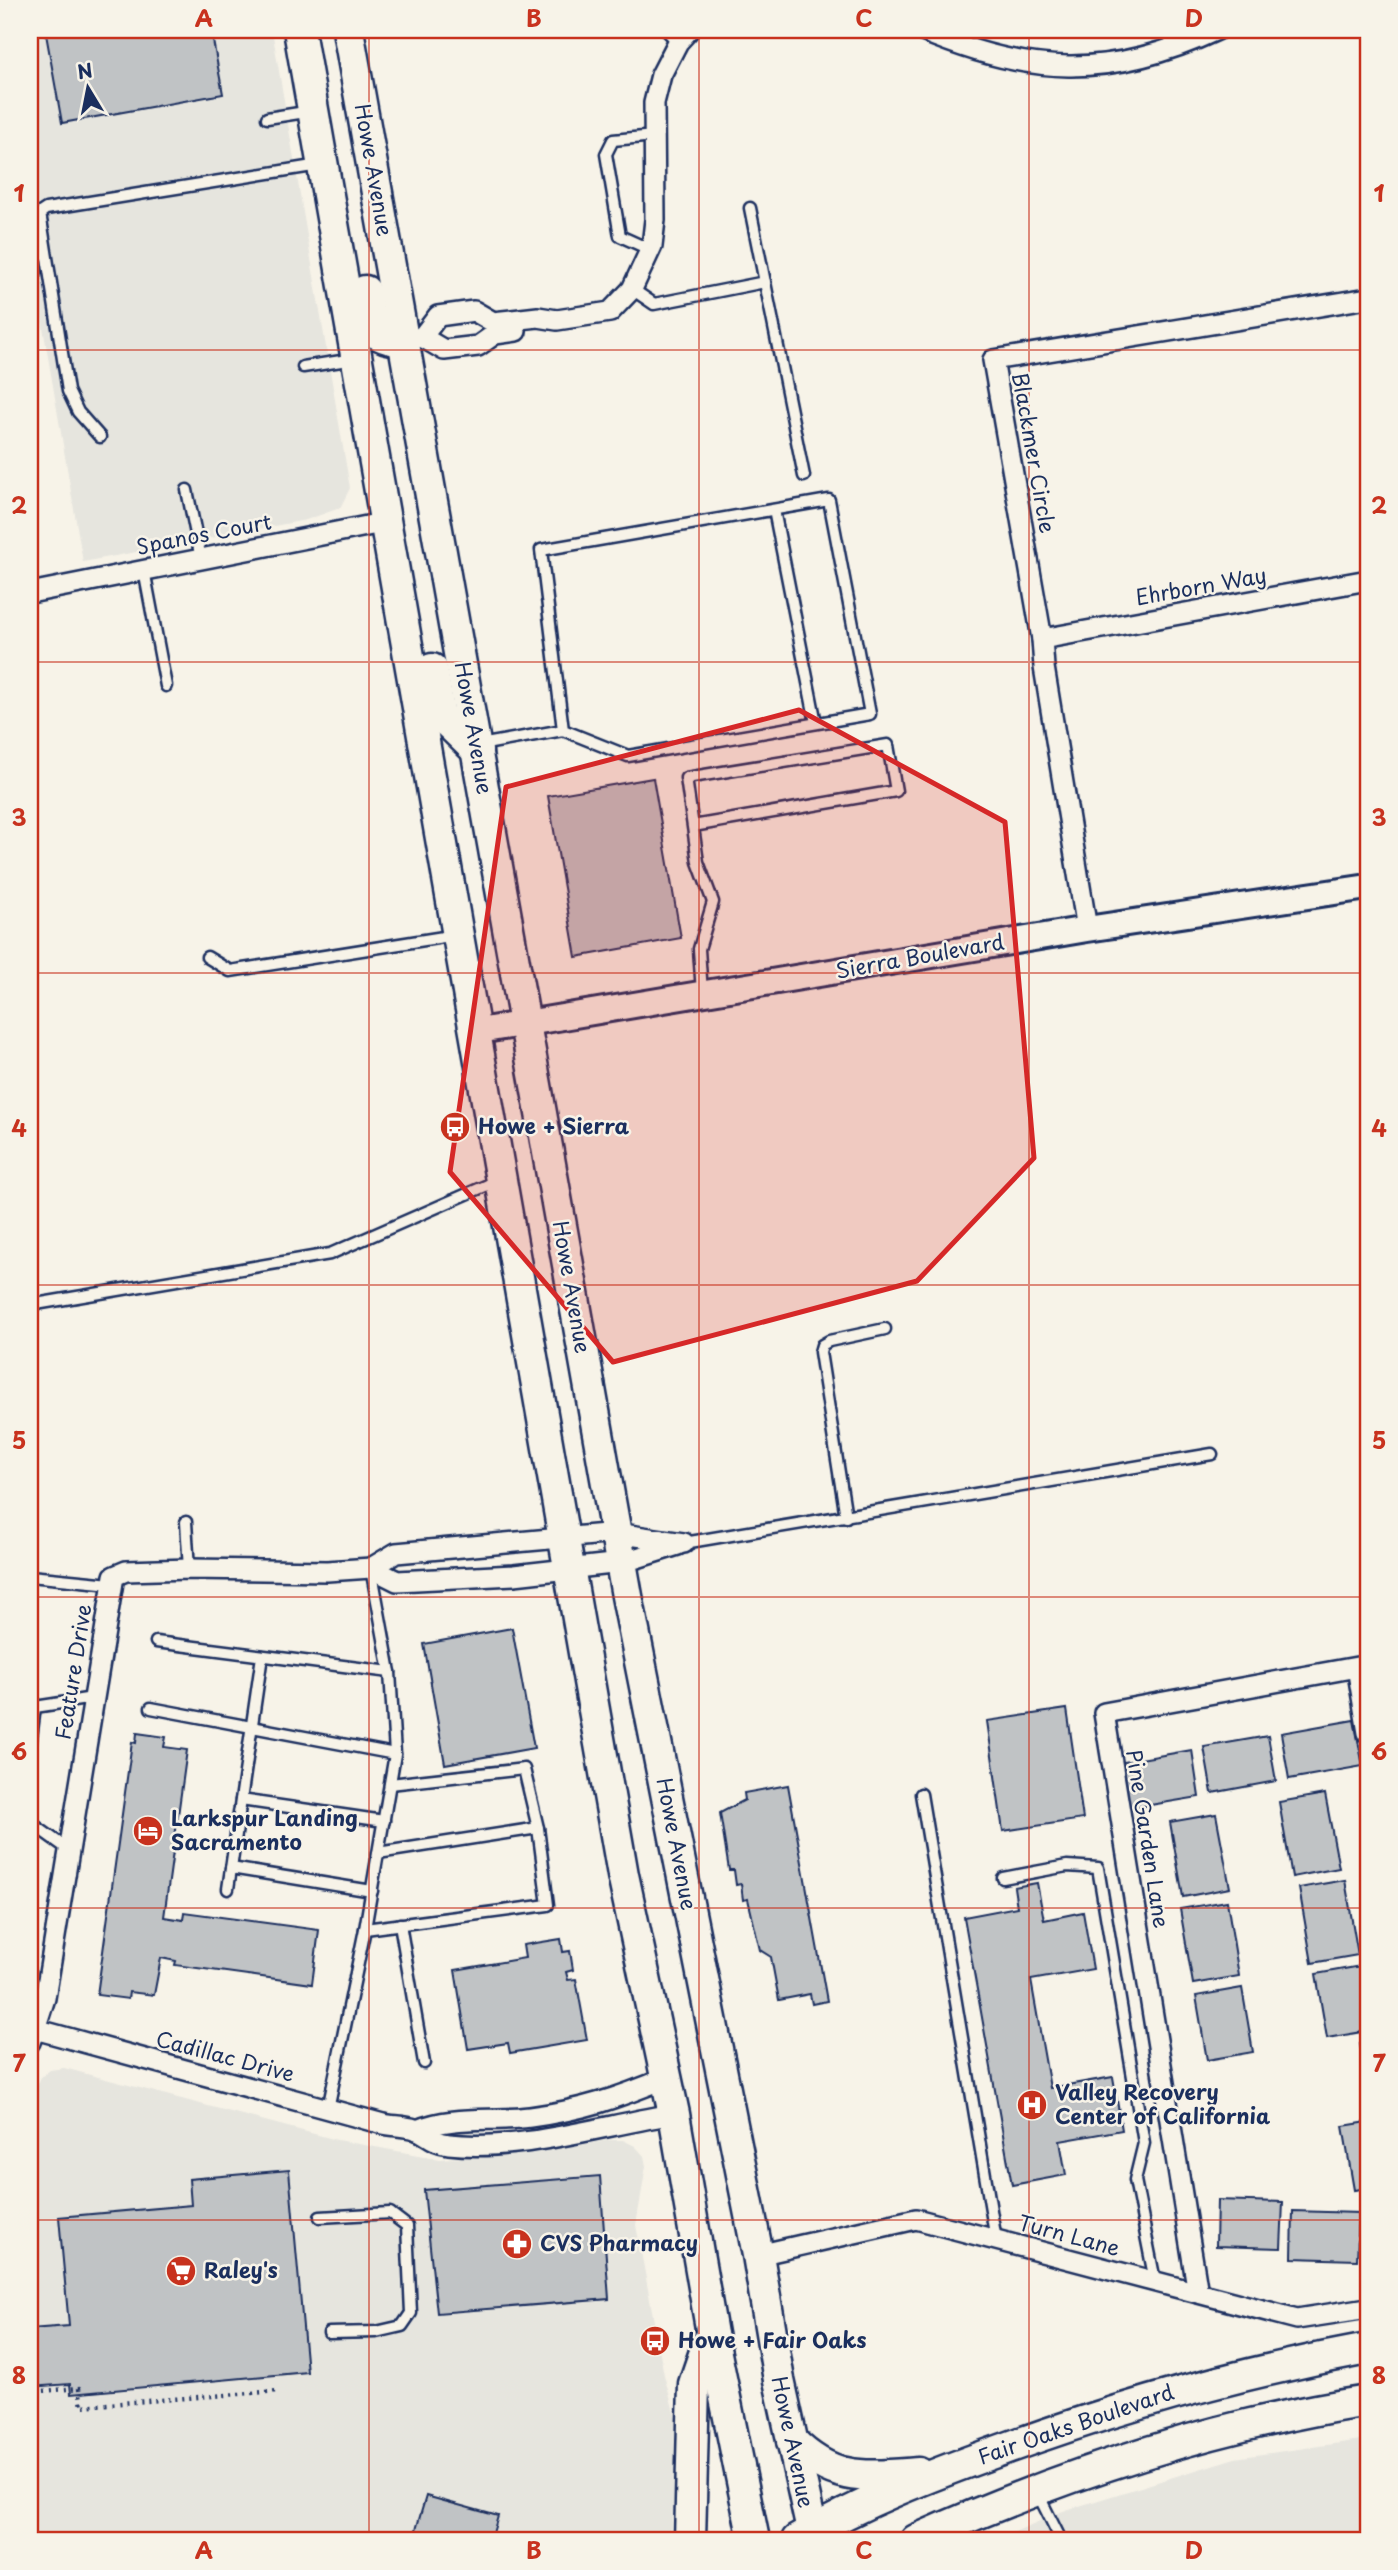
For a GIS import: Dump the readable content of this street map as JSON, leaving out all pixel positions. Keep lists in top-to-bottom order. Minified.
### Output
{"streets":{"main road":["Howe Avenue","Fair Oaks Boulevard"],"street":["Blackmer Circle","Spanos Court","Ehrborn Way","Sierra Boulevard","Feature Drive","Pine Garden Lane","Cadillac Drive","Turn Lane"]},"crossings":[["Howe Avenue","Sierra Boulevard"],["Howe Avenue","Feature Drive"],["Howe Avenue","Turn Lane"],["Howe Avenue","Fair Oaks Boulevard"],["Blackmer Circle","Ehrborn Way"],["Blackmer Circle","Sierra Boulevard"],["Feature Drive","Cadillac Drive"],["Pine Garden Lane","Turn Lane"]],"places":{"bus stop":["Howe + Sierra","Howe + Fair Oaks"],"hotel":["Larkspur Landing Sacramento"],"hospital":["Valley Recovery Center of California"],"pharmacy":["CVS Pharmacy"],"supermarket":["Raley's"]},"north":"top","grid":{"columns":["A","B","C","D"],"rows":["1","2","3","4","5","6","7","8"]}}
